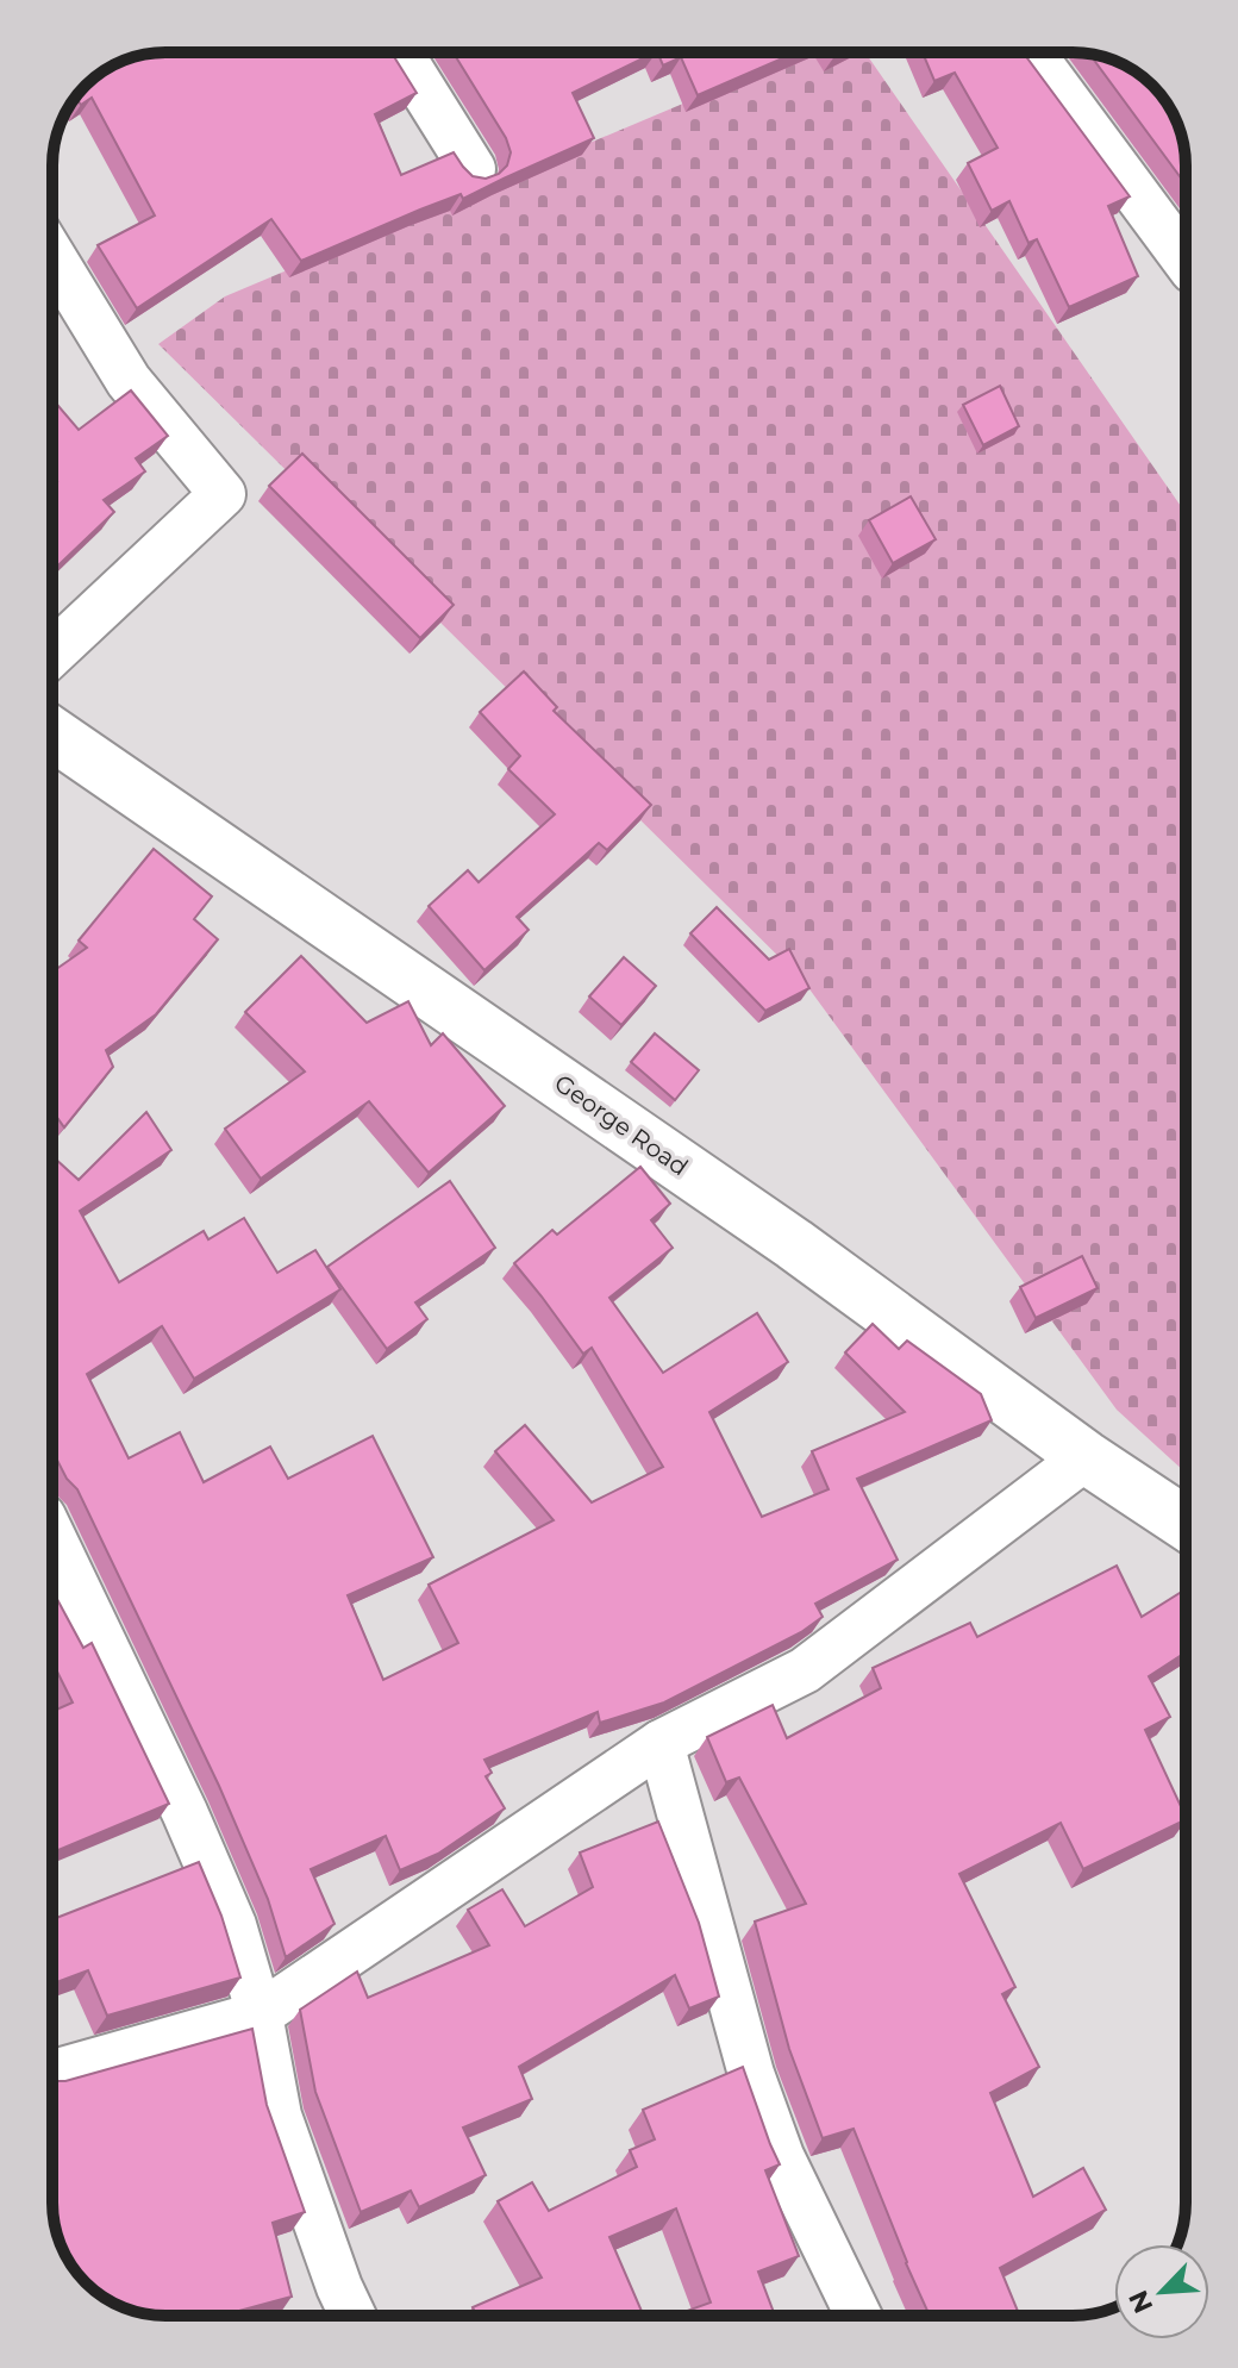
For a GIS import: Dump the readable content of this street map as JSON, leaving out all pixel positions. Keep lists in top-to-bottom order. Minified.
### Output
{"streets":{"main road":["George Road"]},"north":"bottom left"}
